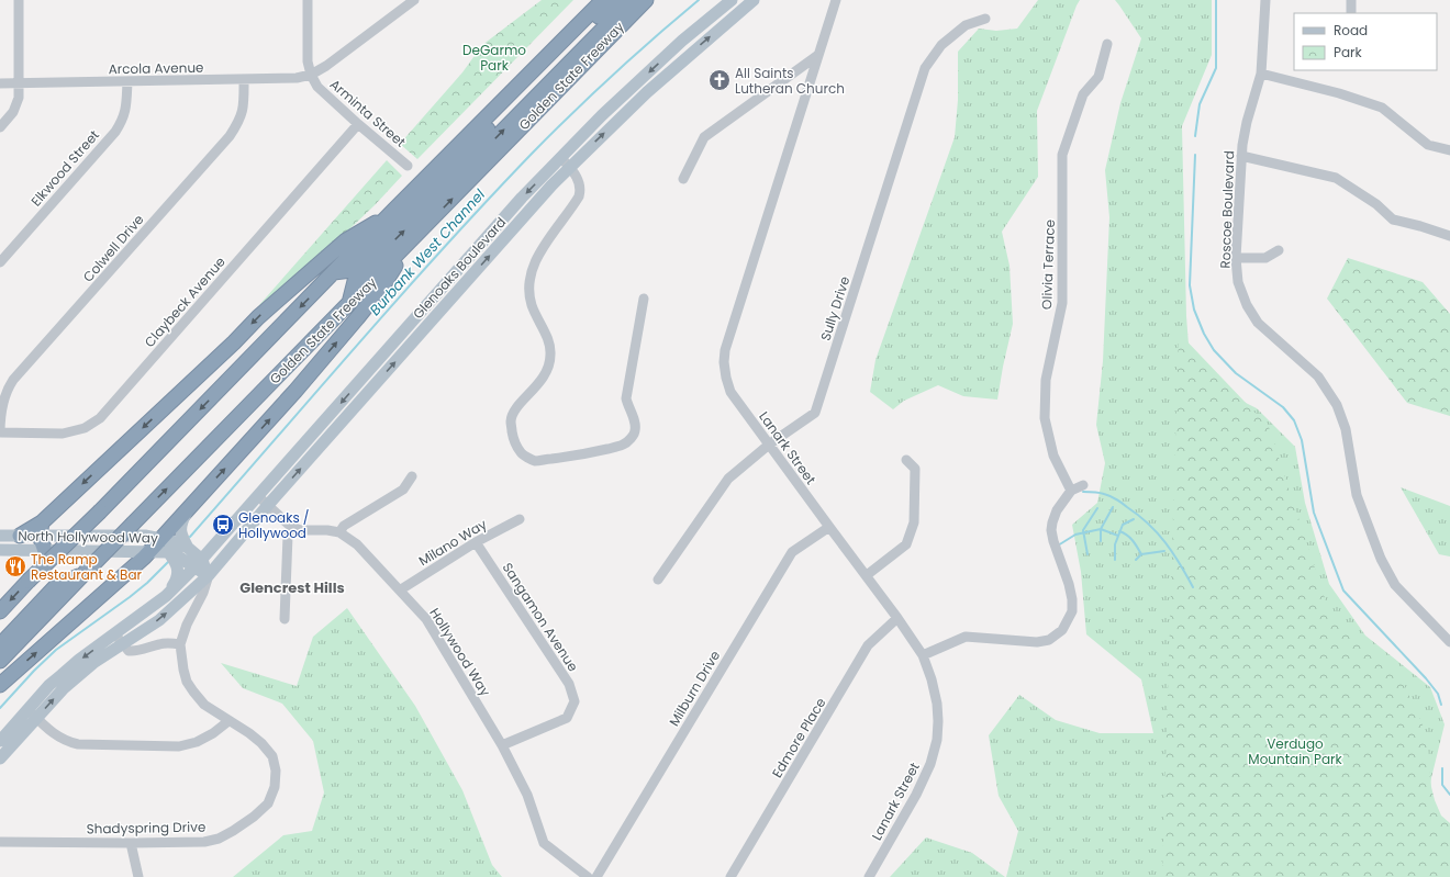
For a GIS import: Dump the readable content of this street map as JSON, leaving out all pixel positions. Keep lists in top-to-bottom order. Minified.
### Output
{"streets":{"highway":["Golden State Freeway"],"main road":["Glenoaks Boulevard","North Hollywood Way"],"street":["Arcola Avenue","Arminta Street","Elkwood Street","Roscoe Boulevard","Colwell Drive","Olivia Terrace","Claybeck Avenue","Sully Drive","Lanark Street","Milano Way","Sangamon Avenue","Hollywood Way","Milburn Drive","Edmore Place","Shadyspring Drive"]},"crossings":[["Arcola Avenue","Arminta Street"],["Arcola Avenue","Elkwood Street"],["Arcola Avenue","Colwell Drive"],["Arminta Street","Claybeck Avenue"],["Colwell Drive","Claybeck Avenue"],["Glenoaks Boulevard","North Hollywood Way"],["Glenoaks Boulevard","Shadyspring Drive"],["Sully Drive","Lanark Street"],["Lanark Street","Milburn Drive"],["Lanark Street","Edmore Place"],["North Hollywood Way","Shadyspring Drive"],["Milano Way","Sangamon Avenue"],["Milano Way","Hollywood Way"],["Sangamon Avenue","Hollywood Way"]],"districts":["Glencrest Hills"],"water":["Burbank West Channel"],"parks":["DeGarmo Park","Verdugo Mountain Park"],"places":{"church":["All Saints Lutheran Church"],"bus stop":["Glenoaks / Hollywood"],"restaurant":["The Ramp Restaurant & Bar"]},"legend":["Road","Park"]}
